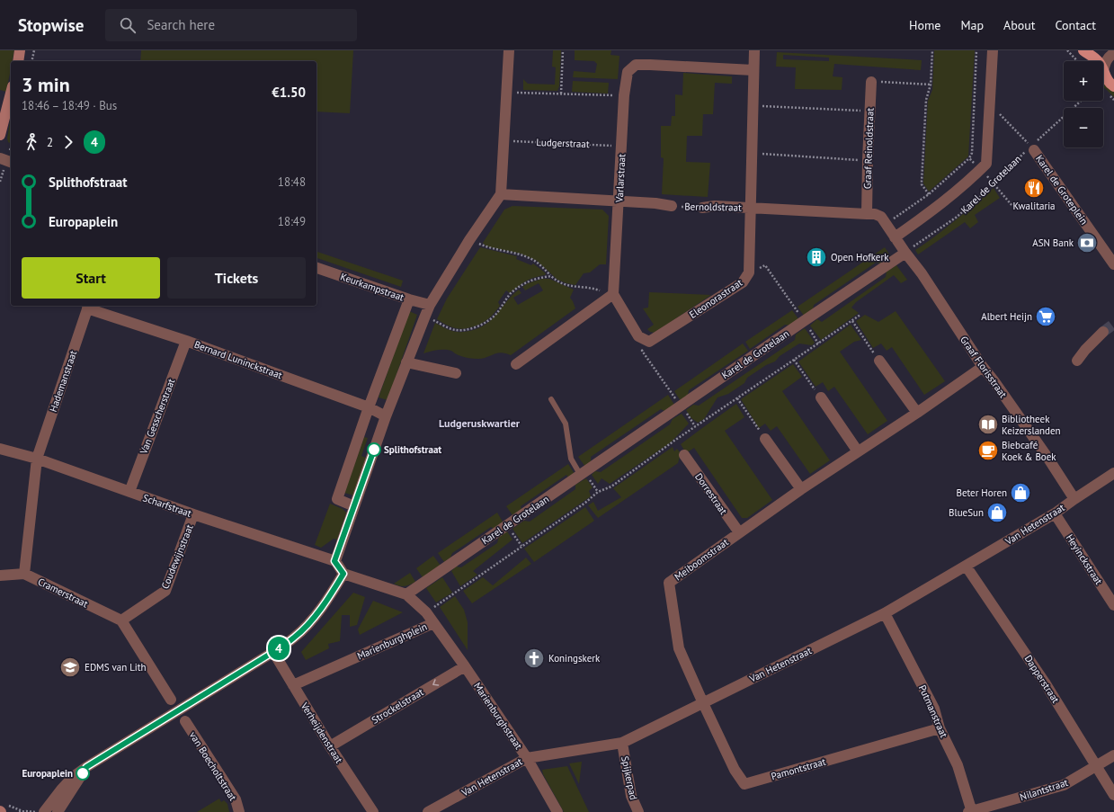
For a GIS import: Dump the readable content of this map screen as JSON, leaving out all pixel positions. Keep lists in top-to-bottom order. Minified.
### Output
{"streets":{"street":["Graaf Reinoldstraat","Varlarstraat","Karel de Grotelaan","Karel de Groteplein","Bernoldstraat","Keurkampstraat","Eleonorastraat","Bernard Luninckstraat","Graaf Florisstraat","Hademanstraat","Van Gesscherstraat","Dorrestraat","Scharfstraat","Van Hetenstraat","Coudewijnstraat","Meiboomstraat","Heyinckstraat","Cramerstraat","Marienburghplein","Dapperstraat","Strockelstraat","Putmanstraat","Marienburghstraat","Verheijdenstraat","van Boecholtstraat","Pamontstraat","Spijkerpad","Nilantstraat"],"path":["Ludgerstraat"]},"crossings":[["Ludgerstraat","Varlarstraat"],["Graaf Reinoldstraat","Bernoldstraat"],["Varlarstraat","Bernoldstraat"],["Varlarstraat","Eleonorastraat"],["Karel de Grotelaan","Karel de Groteplein"],["Karel de Grotelaan","Bernoldstraat"],["Karel de Grotelaan","Graaf Florisstraat"],["Karel de Grotelaan","Marienburghplein"],["Bernoldstraat","Eleonorastraat"],["Bernoldstraat","Graaf Florisstraat"],["Bernard Luninckstraat","Hademanstraat"],["Bernard Luninckstraat","Van Gesscherstraat"],["Graaf Florisstraat","Van Hetenstraat"],["Graaf Florisstraat","Meiboomstraat"],["Hademanstraat","Scharfstraat"],["Van Gesscherstraat","Scharfstraat"],["Dorrestraat","Meiboomstraat"],["Scharfstraat","Coudewijnstraat"],["Van Hetenstraat","Meiboomstraat"],["Van Hetenstraat","Heyinckstraat"],["Van Hetenstraat","Dapperstraat"],["Van Hetenstraat","Putmanstraat"],["Van Hetenstraat","Marienburghstraat"],["Van Hetenstraat","Pamontstraat"],["Van Hetenstraat","Spijkerpad"],["Coudewijnstraat","Cramerstraat"],["Meiboomstraat","Pamontstraat"],["Marienburghplein","Marienburghstraat"],["Marienburghplein","Verheijdenstraat"],["Dapperstraat","Nilantstraat"],["Strockelstraat","Marienburghstraat"],["Strockelstraat","Verheijdenstraat"],["Putmanstraat","Pamontstraat"],["Putmanstraat","Nilantstraat"]],"one_way":["Strockelstraat"],"districts":["Ludgeruskwartier"],"places":{"restaurant":["Kwalitaria"],"bank":["ASN Bank"],"building":["Open Hofkerk"],"supermarket":["Albert Heijn"],"library":["Bibliotheek Keizerslanden"],"other":["Splithofstraat","Europaplein"],"cafe":["Biebcafé Koek & Boek"],"shop":["Beter Horen","BlueSun"],"church":["Koningskerk"],"school or university":["EDMS van Lith"]},"lines":["bus line 4"],"page":{"header":"Stopwise","search":"Search here","nav":["Home","Map","About","Contact"],"on_map":"4","map_buttons":["+","−"],"heading":["3 min","18:46 – 18:49 · Bus","€1.50"],"legs":["2","4"],"list":[{"name":"Splithofstraat","value":"18:48"},{"name":"Europaplein","value":"18:49"}],"buttons":["Start","Tickets"]}}
